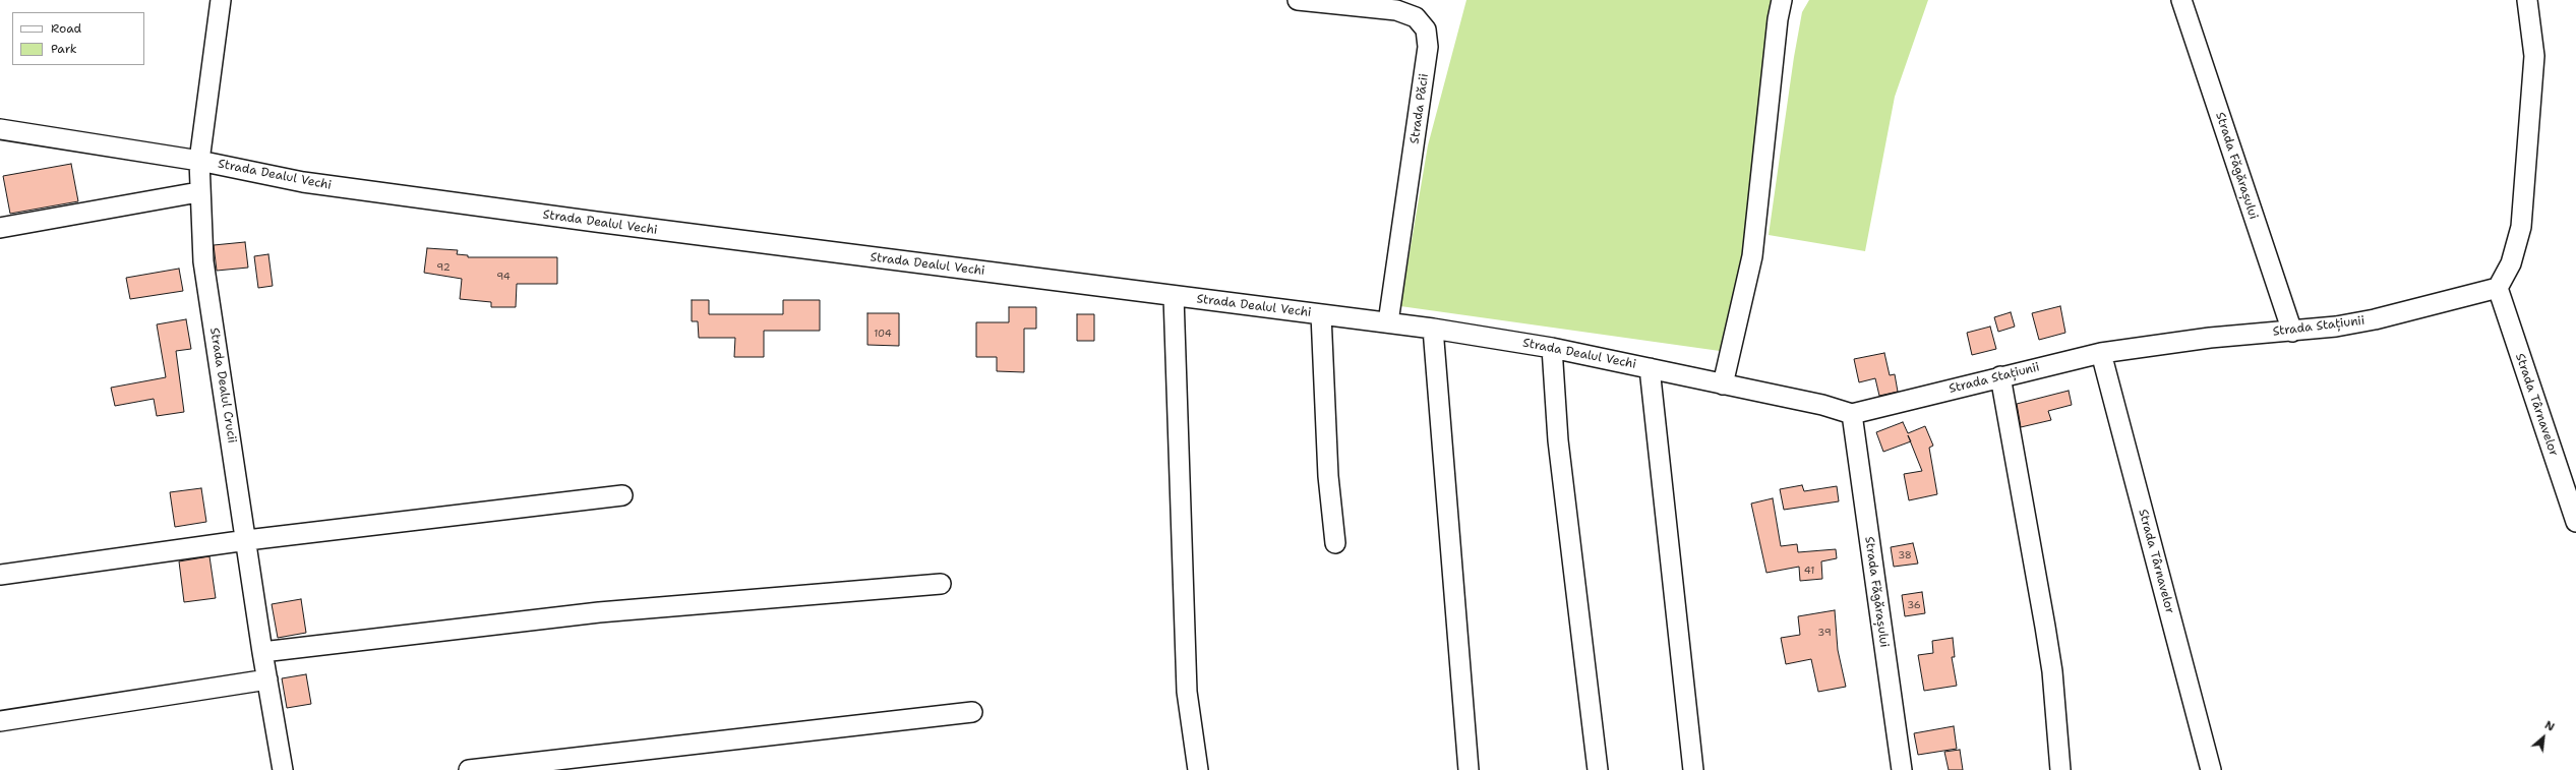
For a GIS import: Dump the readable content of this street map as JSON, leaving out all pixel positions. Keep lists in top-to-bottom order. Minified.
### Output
{"streets":{"street":["Strada Păcii","Strada Făgărașului","Strada Dealul Vechi","Strada Stațiunii","Strada Dealul Crucii","Strada Târnavelor"]},"crossings":[["Strada Păcii","Strada Dealul Vechi"],["Strada Făgărașului","Strada Dealul Vechi"],["Strada Făgărașului","Strada Stațiunii"],["Strada Dealul Vechi","Strada Stațiunii"],["Strada Dealul Vechi","Strada Dealul Crucii"],["Strada Stațiunii","Strada Târnavelor"]],"house_numbers":["92","94","104","38","41","36","39"],"legend":["Road","Park"],"north":"top right"}
